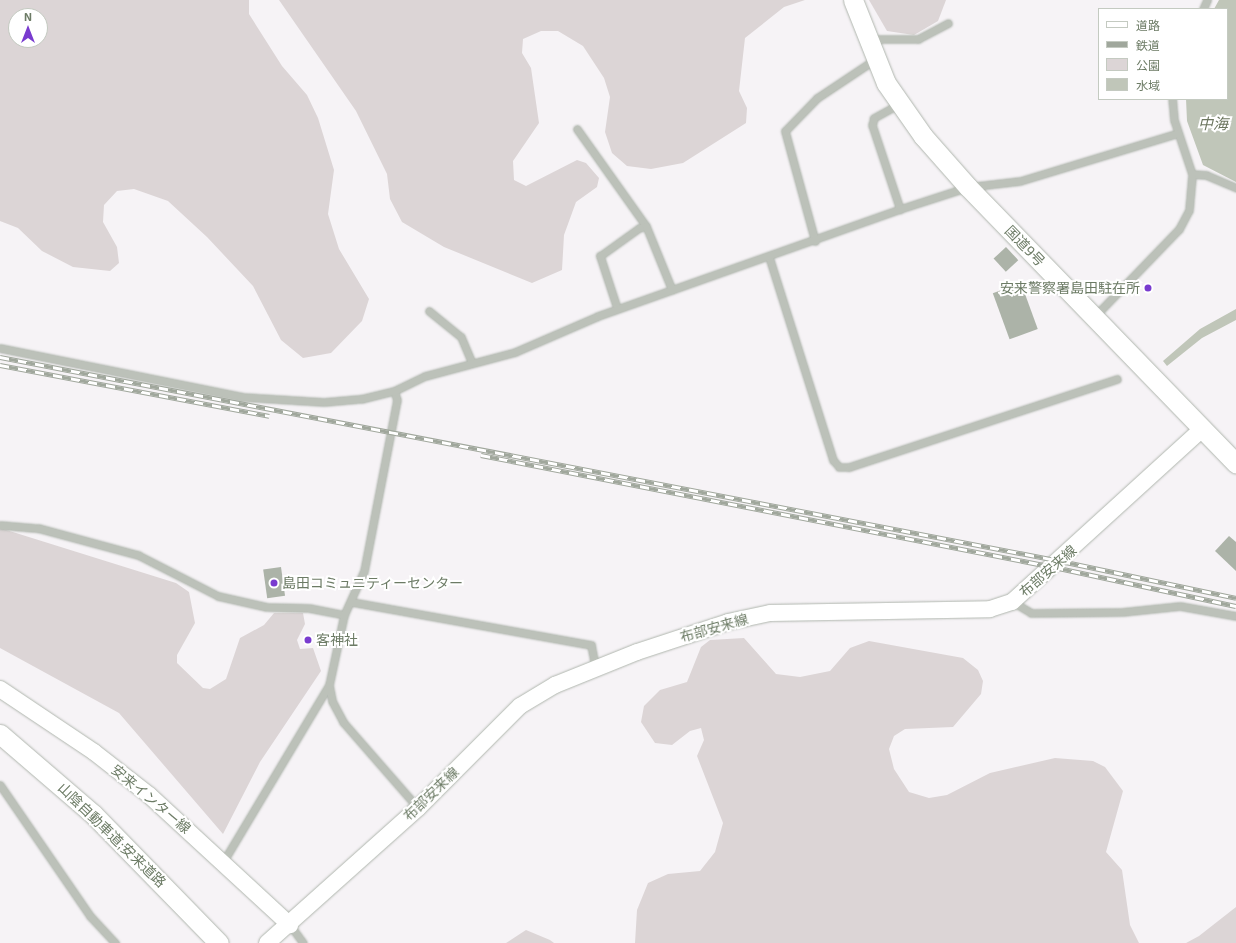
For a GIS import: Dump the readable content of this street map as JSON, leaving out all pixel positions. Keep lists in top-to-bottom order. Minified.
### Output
{"streets":{"highway":["国道9号","山陰自動車道;安来道路"],"main road":["布部安来線","安来インター線"]},"crossings":[["国道9号","布部安来線"],["布部安来線","安来インター線"]],"water":["中海"],"places":["安来警察署島田駐在所","島田コミュニティーセンター","客神社"],"legend":["道路","鉄道","公園","水域"],"north":"top"}
